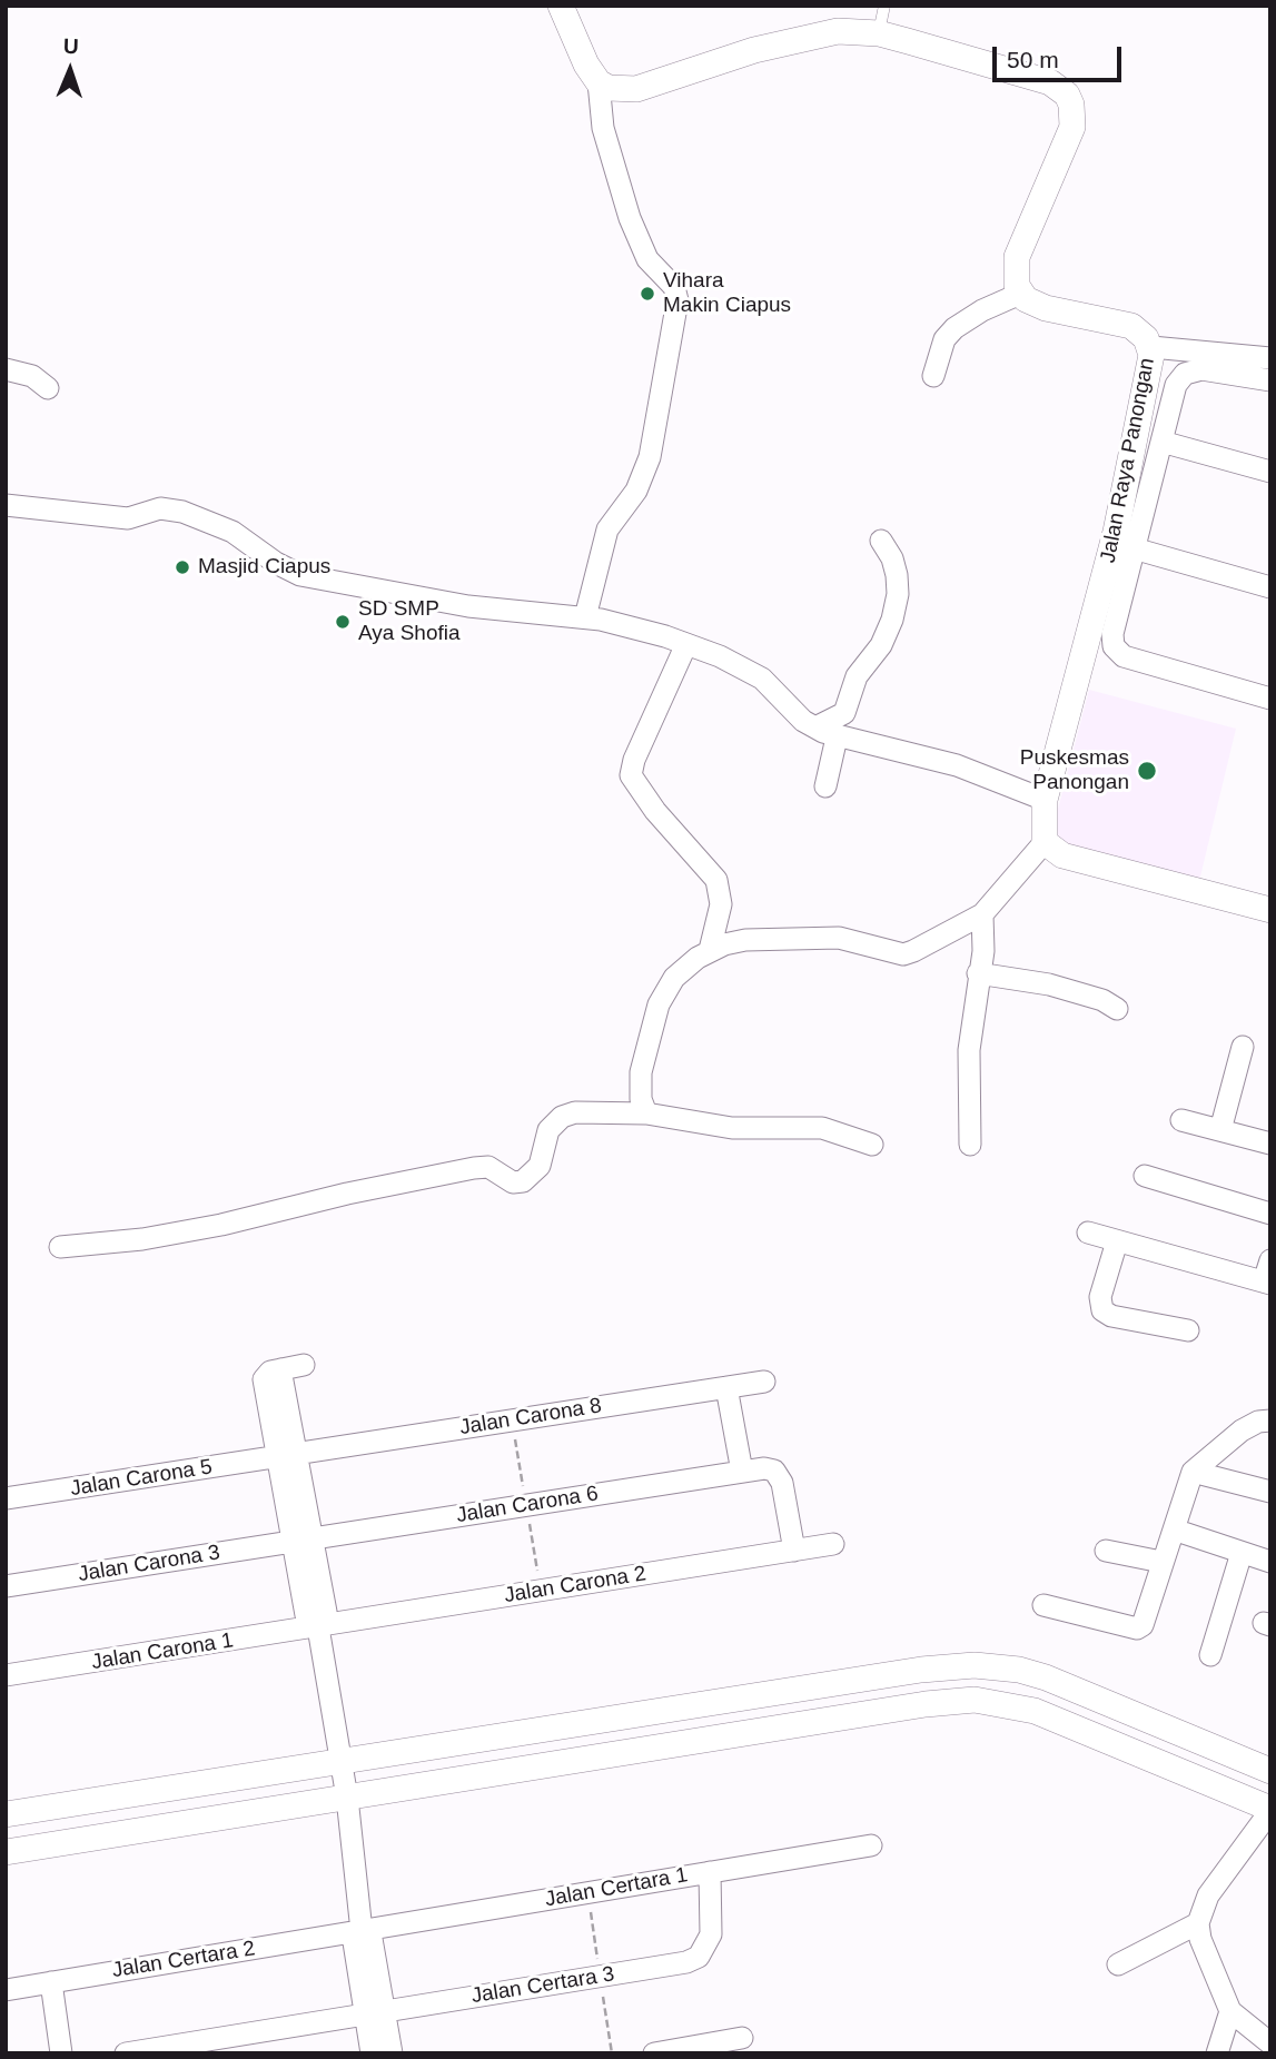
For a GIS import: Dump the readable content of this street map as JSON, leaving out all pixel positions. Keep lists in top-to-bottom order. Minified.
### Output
{"streets":{"street":["Jalan Raya Panongan","Jalan Carona 8","Jalan Carona 5","Jalan Carona 6","Jalan Carona 3","Jalan Carona 2","Jalan Carona 1","Jalan Certara 1","Jalan Certara 2","Jalan Certara 3"]},"crossings":[["Jalan Carona 8","Jalan Carona 5"],["Jalan Carona 6","Jalan Carona 3"],["Jalan Carona 6","Jalan Carona 2"],["Jalan Carona 2","Jalan Carona 1"],["Jalan Certara 1","Jalan Certara 2"],["Jalan Certara 1","Jalan Certara 3"]],"places":["Vihara Makin Ciapus","Masjid Ciapus","SD SMP Aya Shofia","Puskesmas Panongan"],"scale_bar":"50 m","north":"top"}
